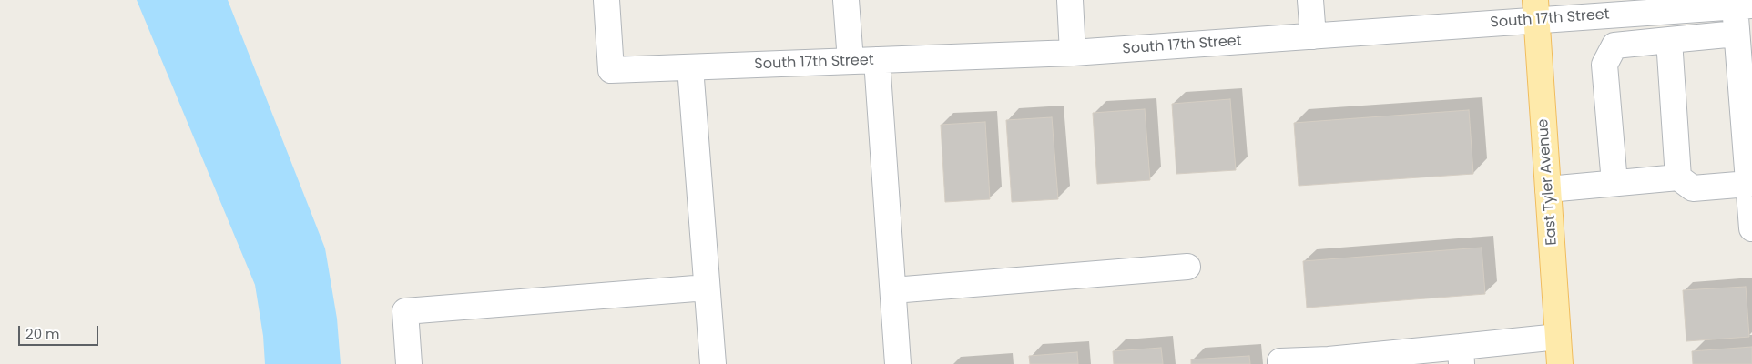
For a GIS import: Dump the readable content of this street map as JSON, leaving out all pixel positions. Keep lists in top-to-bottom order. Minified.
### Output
{"streets":{"main road":["East Tyler Avenue"],"street":["South 17th Street"]},"crossings":[["South 17th Street","East Tyler Avenue"]],"scale_bar":"20 m"}
